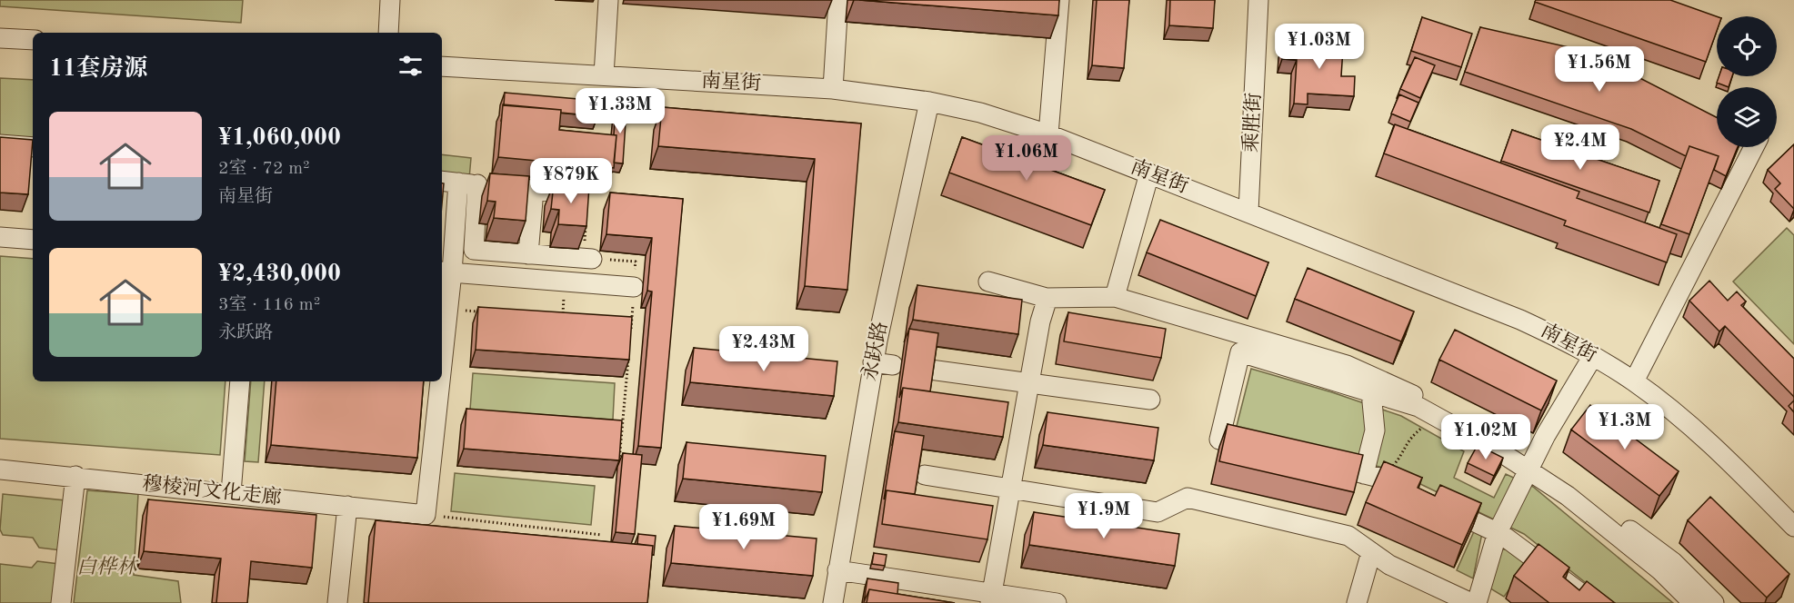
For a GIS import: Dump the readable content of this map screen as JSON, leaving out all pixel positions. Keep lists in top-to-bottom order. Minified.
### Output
{"streets":{"street":["南星街","乘胜街","永跃路","穆棱河文化走廊"]},"crossings":[["南星街","乘胜街"],["南星街","永跃路"]],"parks":["白桦林"],"page":{"price":["¥1.03M","¥1.56M","¥1.33M","¥2.4M","¥1.06M","¥879K","¥2.43M","¥1.3M","¥1.02M","¥1.9M","¥1.69M"],"heading":"11套房源","list":[{"name":"¥1,060,000","note":"2室 · 72 m² · 南星街"},{"name":"¥2,430,000","note":"3室 · 116 m² · 永跃路"}]}}
